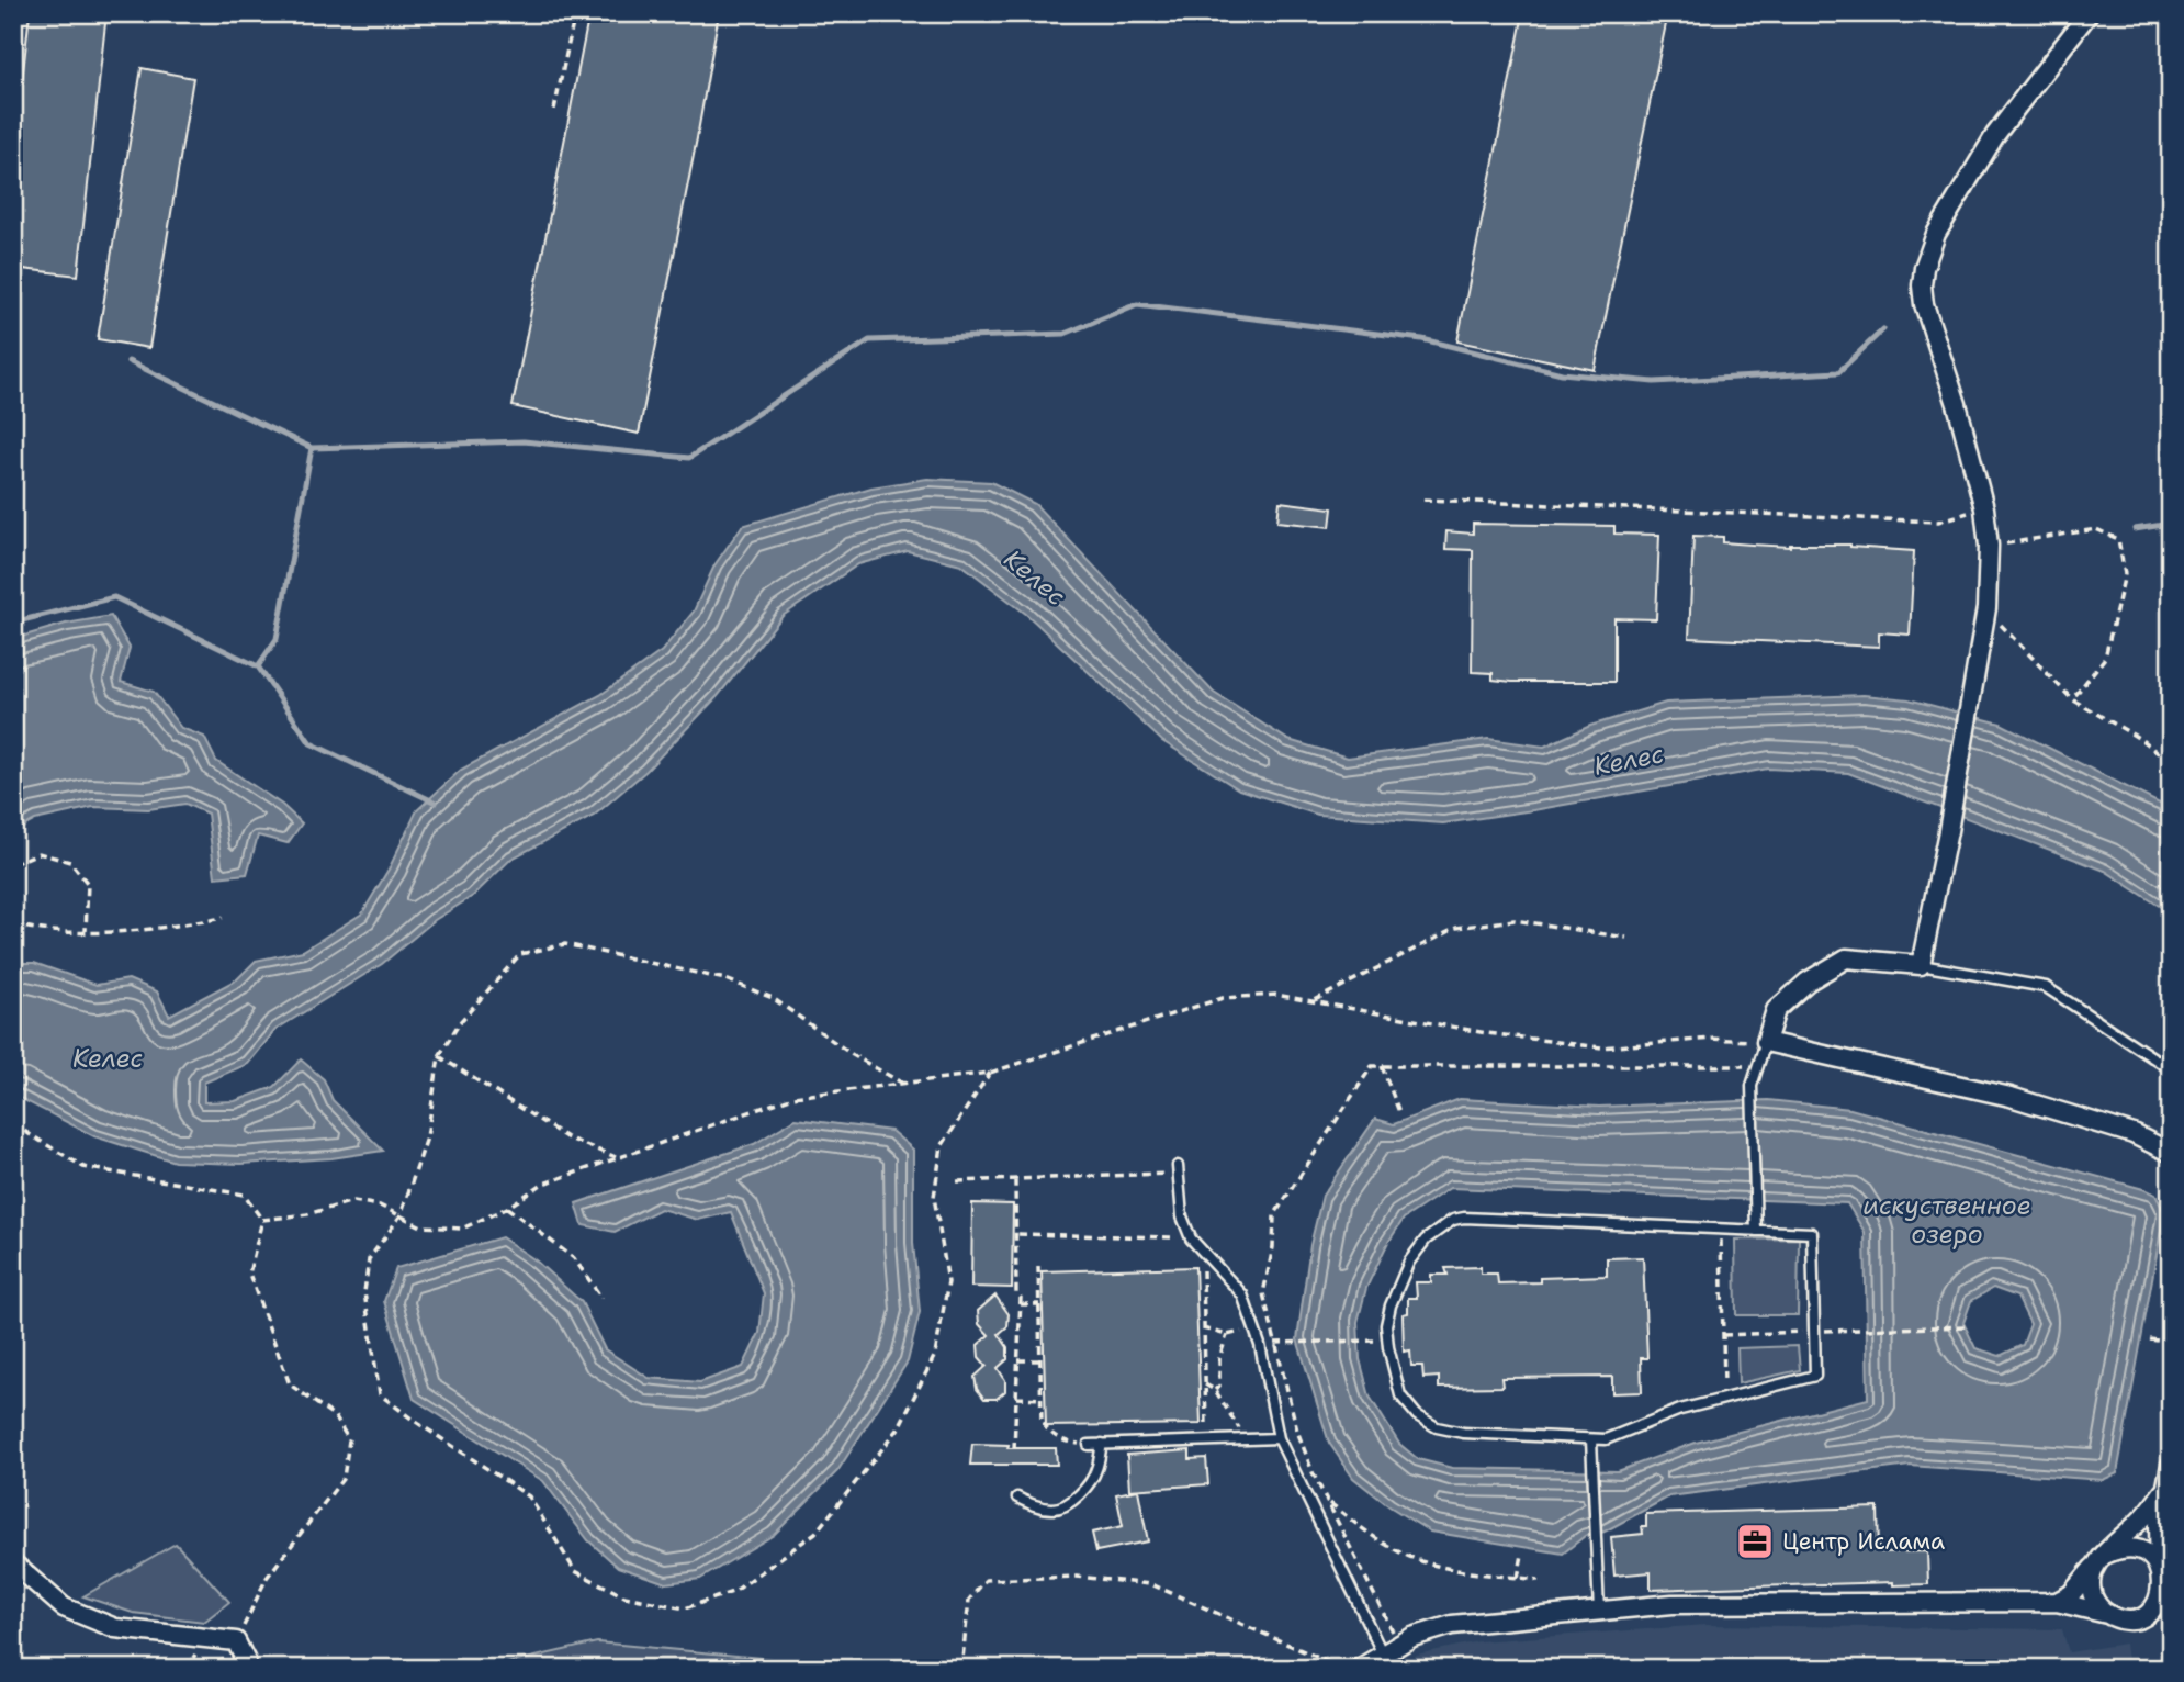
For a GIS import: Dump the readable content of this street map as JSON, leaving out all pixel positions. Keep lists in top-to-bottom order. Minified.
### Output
{"water":["Келес","искуственное озеро"],"places":{"office":["Центр Ислама"]}}
